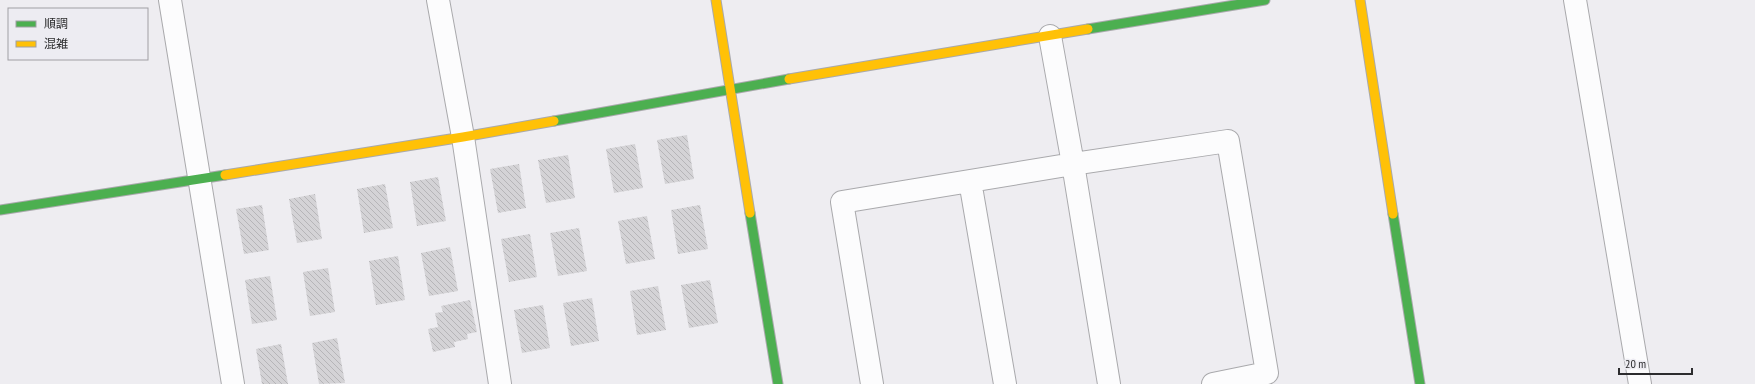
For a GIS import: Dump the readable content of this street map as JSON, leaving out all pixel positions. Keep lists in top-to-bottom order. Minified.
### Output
{"legend":["順調","混雑"],"scale_bar":"20 m"}
